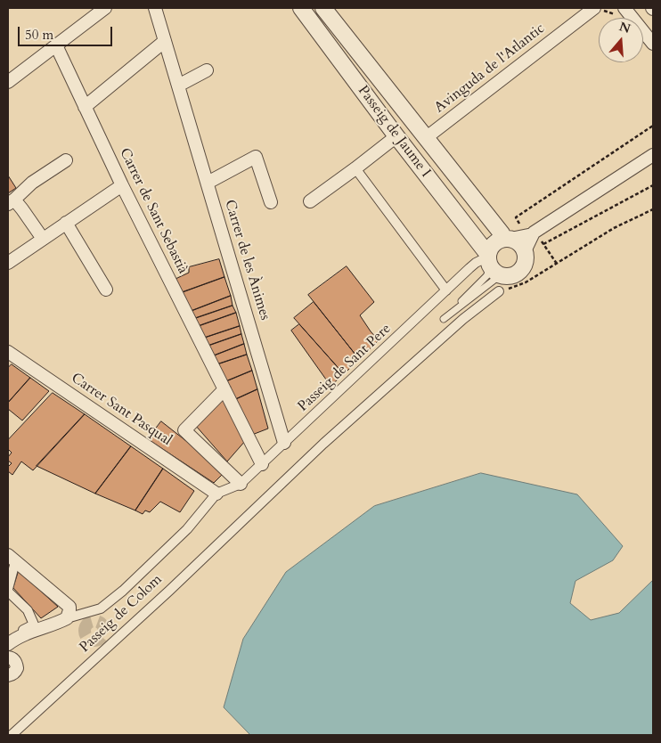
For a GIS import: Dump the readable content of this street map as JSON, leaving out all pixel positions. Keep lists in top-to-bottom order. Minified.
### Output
{"streets":{"street":["Avinguda de l'Atlantic","Passeig de Jaume I","Carrer de Sant Sebastià","Carrer de les Ànimes","Passeig de Sant Pere","Carrer Sant Pasqual","Passeig de Colom"]},"crossings":[["Avinguda de l'Atlantic","Passeig de Jaume I"],["Passeig de Jaume I","Passeig de Sant Pere"],["Carrer de Sant Sebastià","Passeig de Sant Pere"],["Carrer de les Ànimes","Passeig de Sant Pere"],["Passeig de Sant Pere","Carrer Sant Pasqual"],["Passeig de Sant Pere","Passeig de Colom"],["Carrer Sant Pasqual","Passeig de Colom"]],"scale_bar":"50 m","north":"top"}
